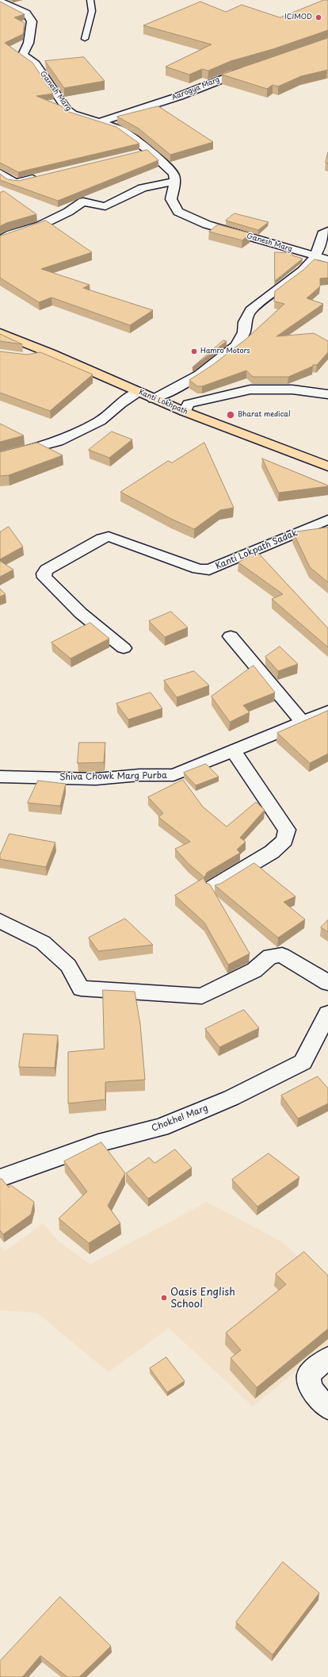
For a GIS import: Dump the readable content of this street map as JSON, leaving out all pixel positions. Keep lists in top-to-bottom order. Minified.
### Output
{"streets":{"main road":["Kanti Lokhpath"],"street":["Aarogya Marg","Ganesh Marg","Kanti Lokpath Sadak","Shiva Chowk Marg Purba","Chokhel Marg"]},"crossings":[["Aarogya Marg","Ganesh Marg"]],"places":["ICIMOD","Hamro Motors","Bharat medical","Oasis English School"]}
